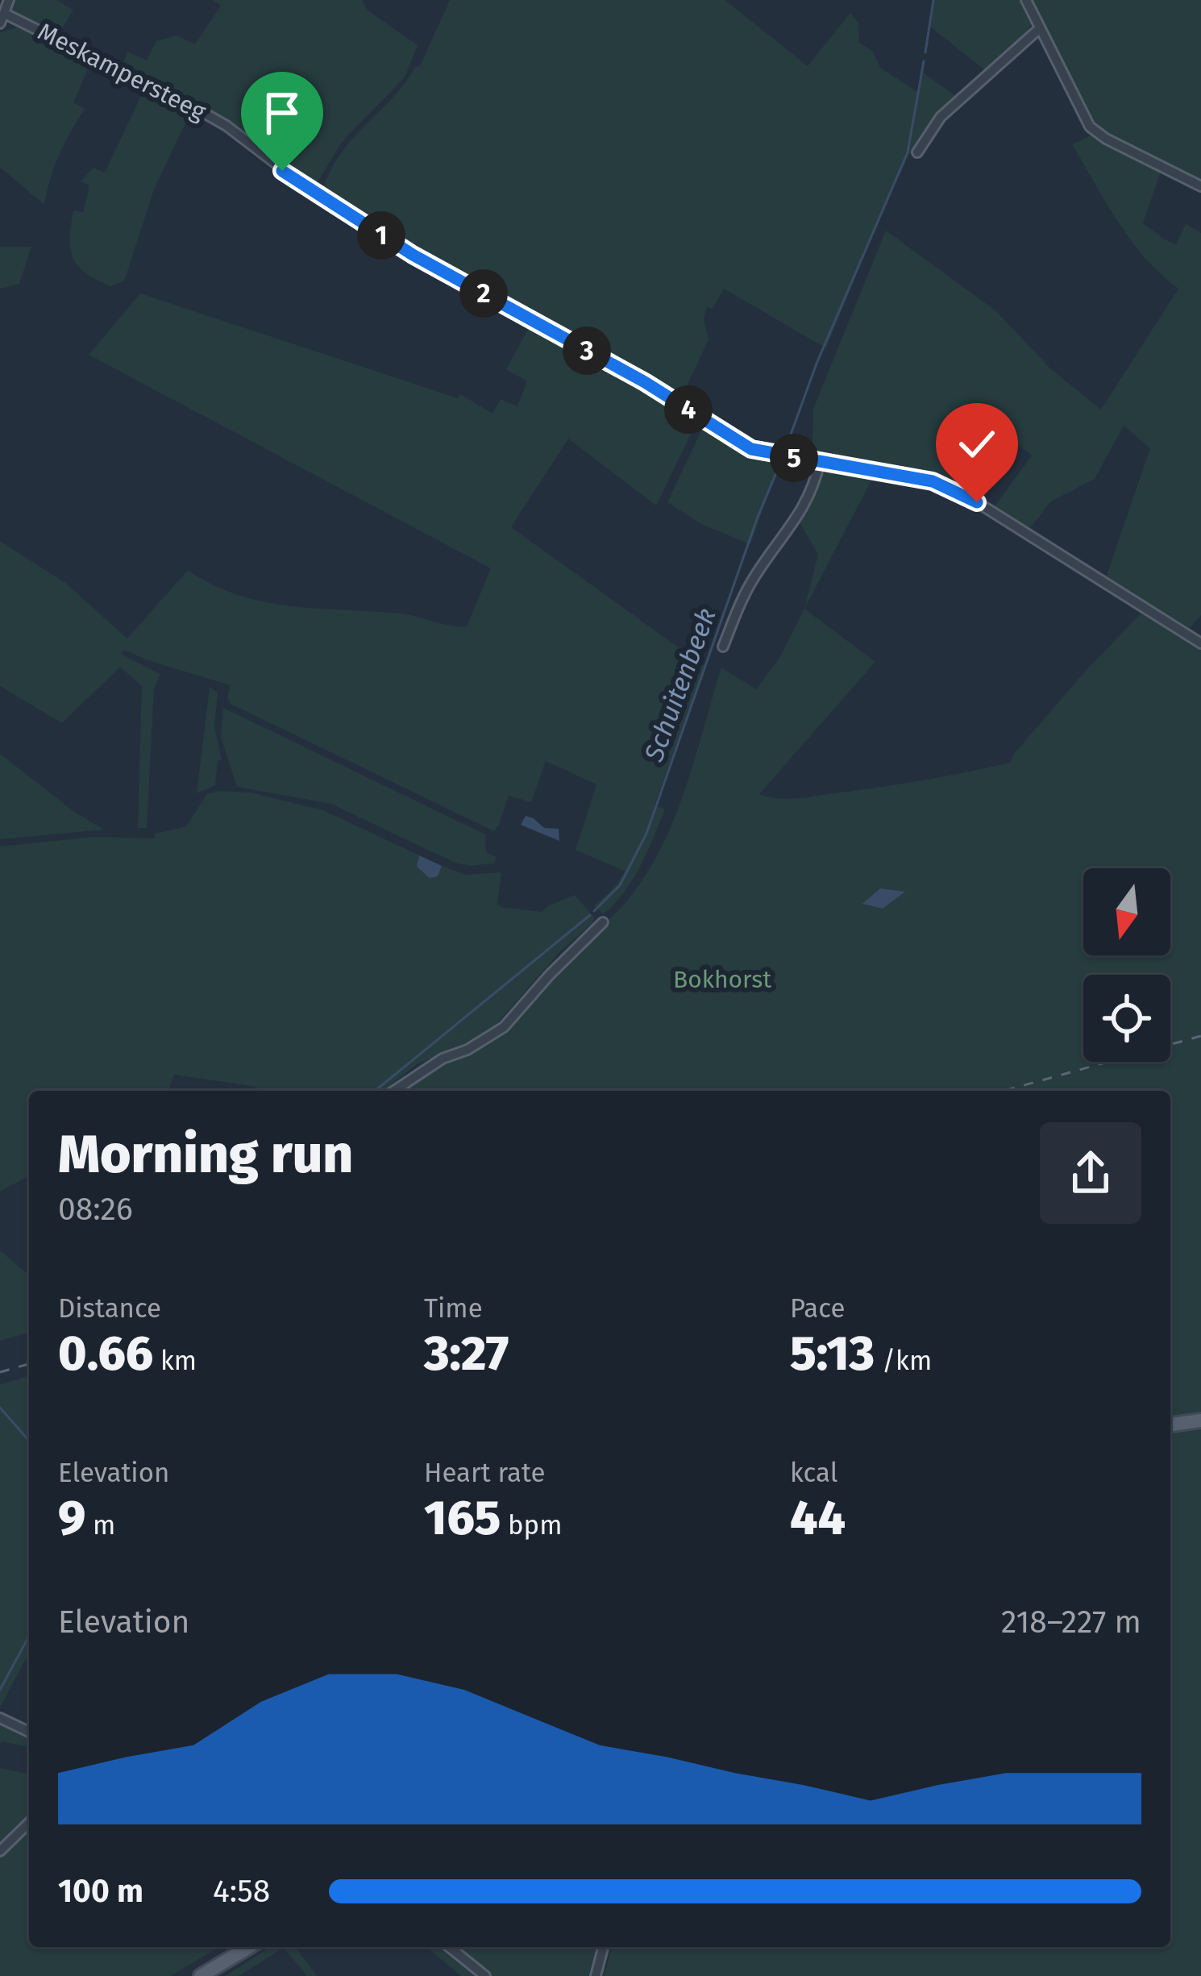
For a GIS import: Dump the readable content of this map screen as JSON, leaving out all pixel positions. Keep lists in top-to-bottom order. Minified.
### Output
{"streets":{"street":["Meskampersteeg"]},"water":["Schuitenbeek"],"parks":["Bokhorst"],"north":"bottom","page":{"pins":["1","2","3","4","5"],"heading":["Morning run","08:26"],"stats":[["Distance","0.66 km"],["Time","3:27"],["Pace","5:13 /km"],["Elevation","9 m"],["Heart rate","165 bpm"],["kcal","44"]],"chart":["Elevation","218–227 m"],"list":[{"name":"100 m","note":"4:58"}]}}
